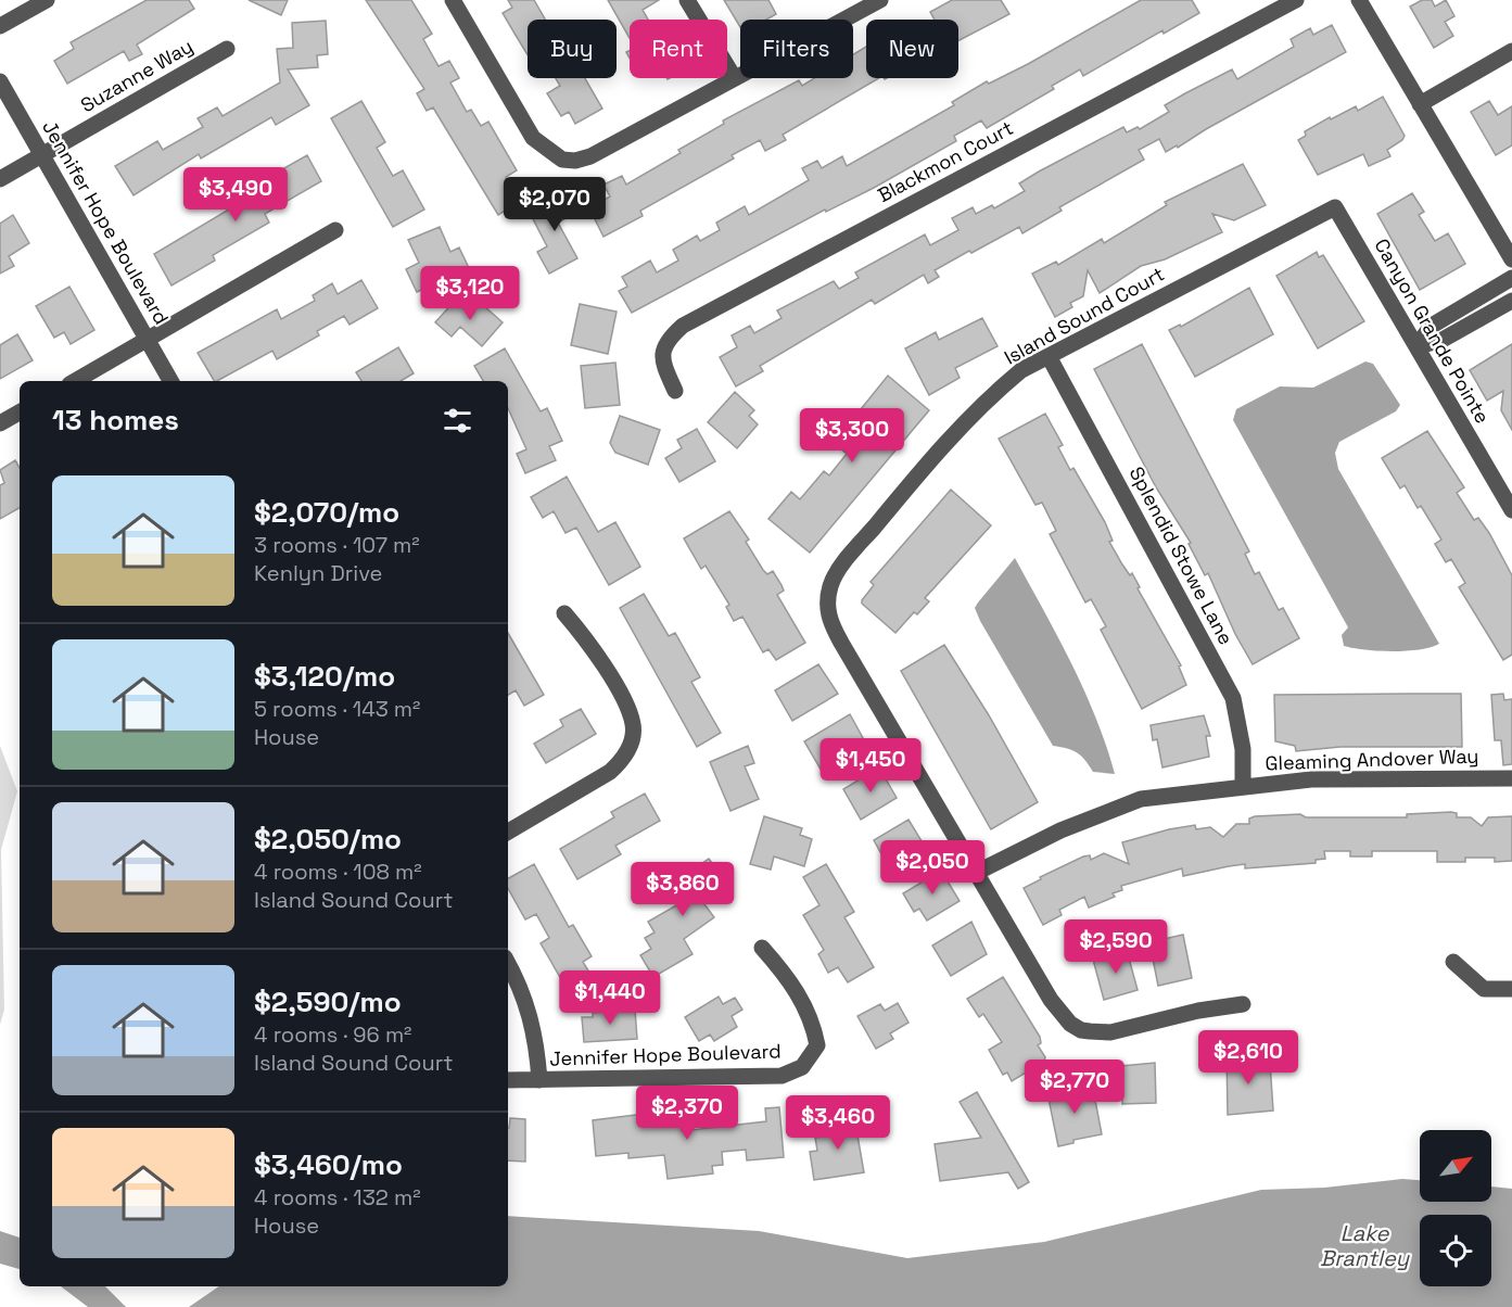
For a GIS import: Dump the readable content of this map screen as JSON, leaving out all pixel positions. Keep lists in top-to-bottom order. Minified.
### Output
{"streets":{"street":["Suzanne Way","Blackmon Court","Jennifer Hope Boulevard","Island Sound Court","Canyon Grande Pointe","Splendid Stowe Lane","Gleaming Andover Way"]},"crossings":[["Suzanne Way","Jennifer Hope Boulevard"],["Island Sound Court","Canyon Grande Pointe"],["Island Sound Court","Splendid Stowe Lane"],["Island Sound Court","Gleaming Andover Way"],["Splendid Stowe Lane","Gleaming Andover Way"]],"water":["Lake Brantley"],"north":"top right","page":{"chip":["Buy","Rent","Filters","New"],"price":["$3,490","$2,070","$3,120","$3,300","$1,450","$2,050","$3,860","$2,590","$1,440","$2,610","$2,770","$2,370","$3,460"],"heading":"13 homes","list":[{"name":"$2,070/mo","note":"3 rooms · 107 m² · Kenlyn Drive"},{"name":"$3,120/mo","note":"5 rooms · 143 m² · House"},{"name":"$2,050/mo","note":"4 rooms · 108 m² · Island Sound Court"},{"name":"$2,590/mo","note":"4 rooms · 96 m² · Island Sound Court"},{"name":"$3,460/mo","note":"4 rooms · 132 m² · House"}]}}
